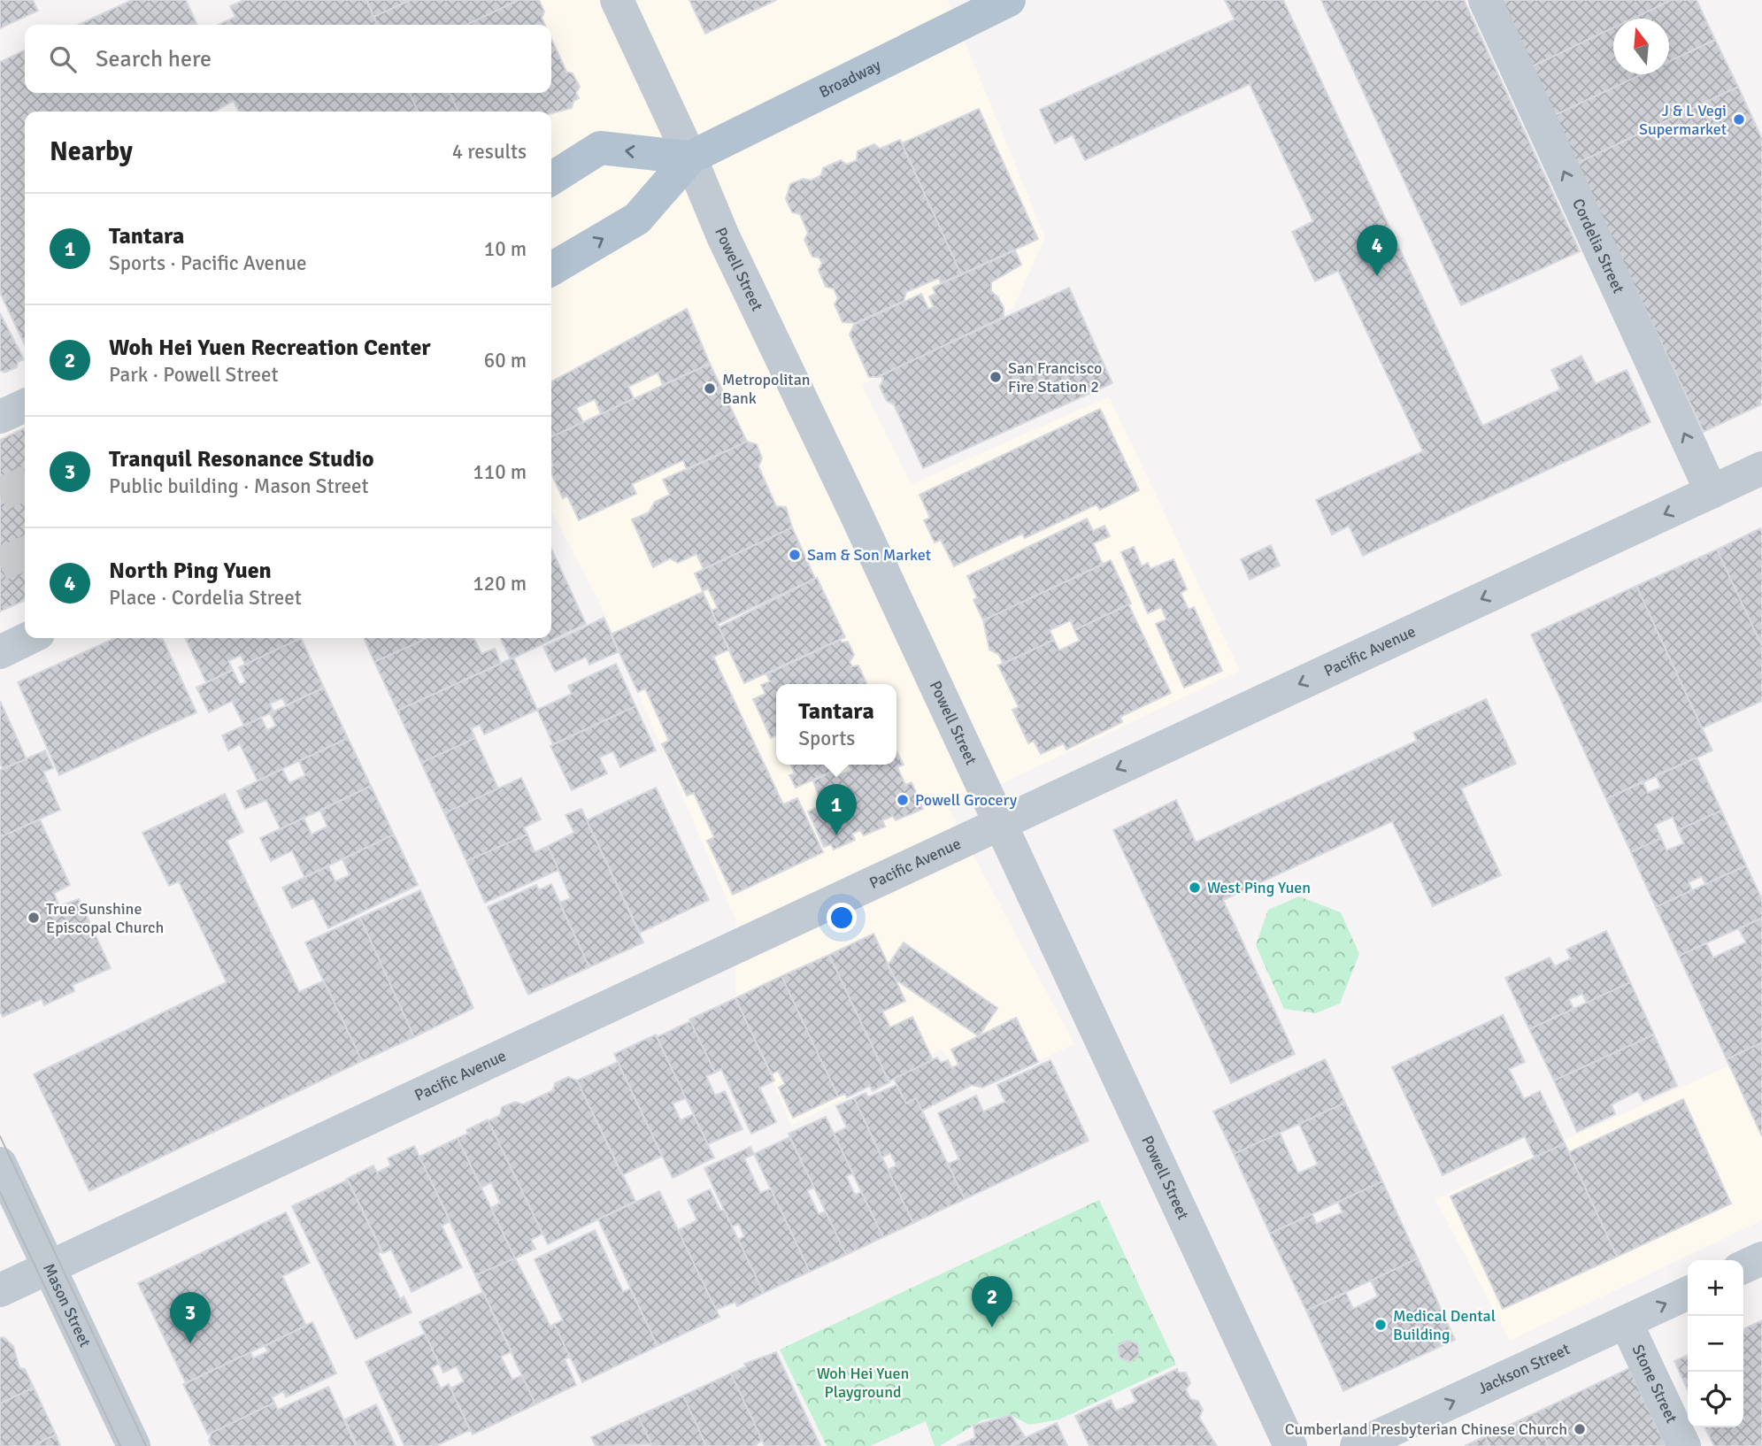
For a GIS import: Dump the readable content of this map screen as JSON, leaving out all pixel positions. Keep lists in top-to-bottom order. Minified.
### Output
{"streets":{"main road":["Broadway"],"street":["Cordelia Street","Powell Street","Pacific Avenue","Mason Street","Jackson Street","Stone Street"]},"crossings":[["Broadway","Powell Street"],["Cordelia Street","Pacific Avenue"],["Powell Street","Pacific Avenue"],["Pacific Avenue","Mason Street"],["Jackson Street","Stone Street"]],"one_way":["Cordelia Street","Pacific Avenue","Jackson Street"],"parks":["Woh Hei Yuen Playground"],"places":["J & L Vegi Supermarket","San Francisco Fire Station 2","Metropolitan Bank","Sam & Son Market","Powell Grocery","West Ping Yuen","True Sunshine Episcopal Church","Medical Dental Building","Cumberland Presbyterian Chinese Church"],"north":"top","page":{"search":"Search here","heading":["Nearby","4 results"],"list":[{"mark":"1","name":"Tantara","note":"Sports · Pacific Avenue","value":"10 m"},{"mark":"2","name":"Woh Hei Yuen Recreation Center","note":"Park · Powell Street","value":"60 m"},{"mark":"3","name":"Tranquil Resonance Studio","note":"Public building · Mason Street","value":"110 m"},{"mark":"4","name":"North Ping Yuen","note":"Place · Cordelia Street","value":"120 m"}],"pins":["4","1","2","3"],"popup":["Tantara","Sports"],"map_buttons":["+","−"]}}
